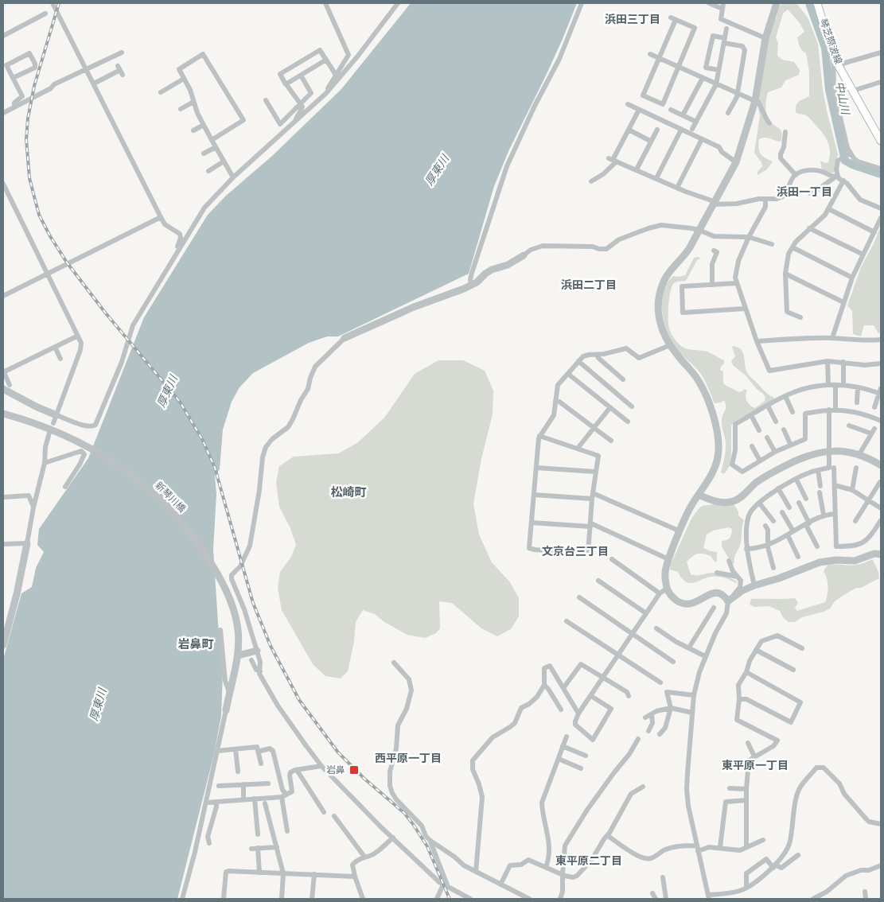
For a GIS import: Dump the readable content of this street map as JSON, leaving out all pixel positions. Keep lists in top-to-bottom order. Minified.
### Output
{"streets":{"main road":["琴芝際波線"],"street":["新琴川橋"]},"districts":["浜田三丁目","浜田一丁目","浜田二丁目","松崎町","文京台三丁目","岩鼻町","西平原一丁目","東平原一丁目","東平原二丁目"],"water":["中山川","厚東川"],"places":{"transit":["岩鼻"]}}
